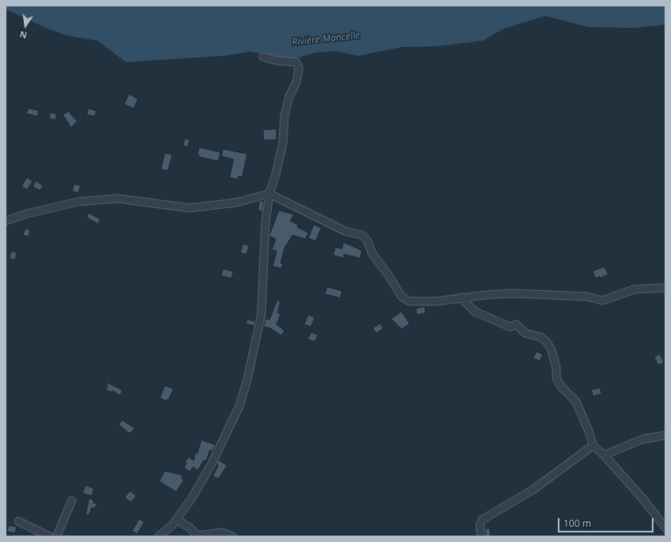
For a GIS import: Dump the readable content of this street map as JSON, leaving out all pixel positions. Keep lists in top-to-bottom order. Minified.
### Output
{"water":["Rivière Mancelle"],"scale_bar":"100 m","north":"bottom"}
